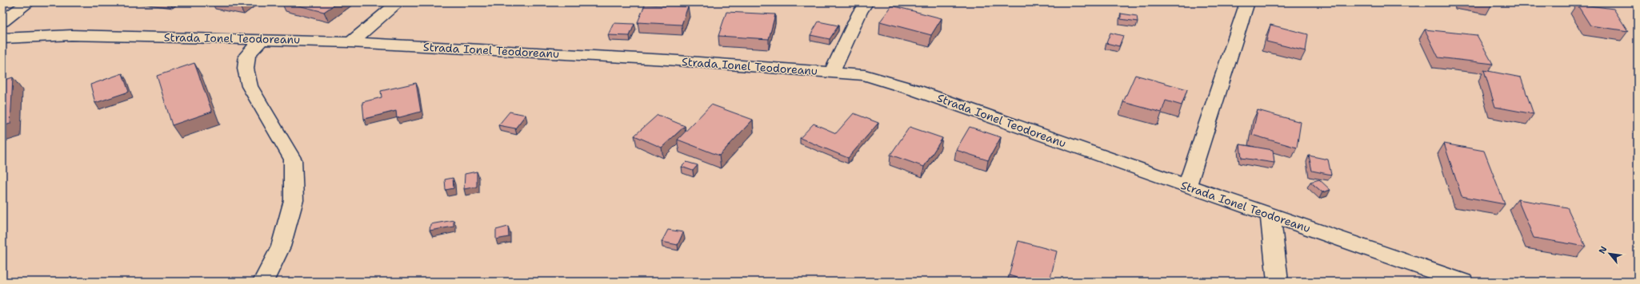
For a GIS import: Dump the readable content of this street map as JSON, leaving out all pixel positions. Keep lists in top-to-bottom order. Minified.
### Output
{"streets":{"street":["Strada Ionel Teodoreanu"]},"north":"top left"}
